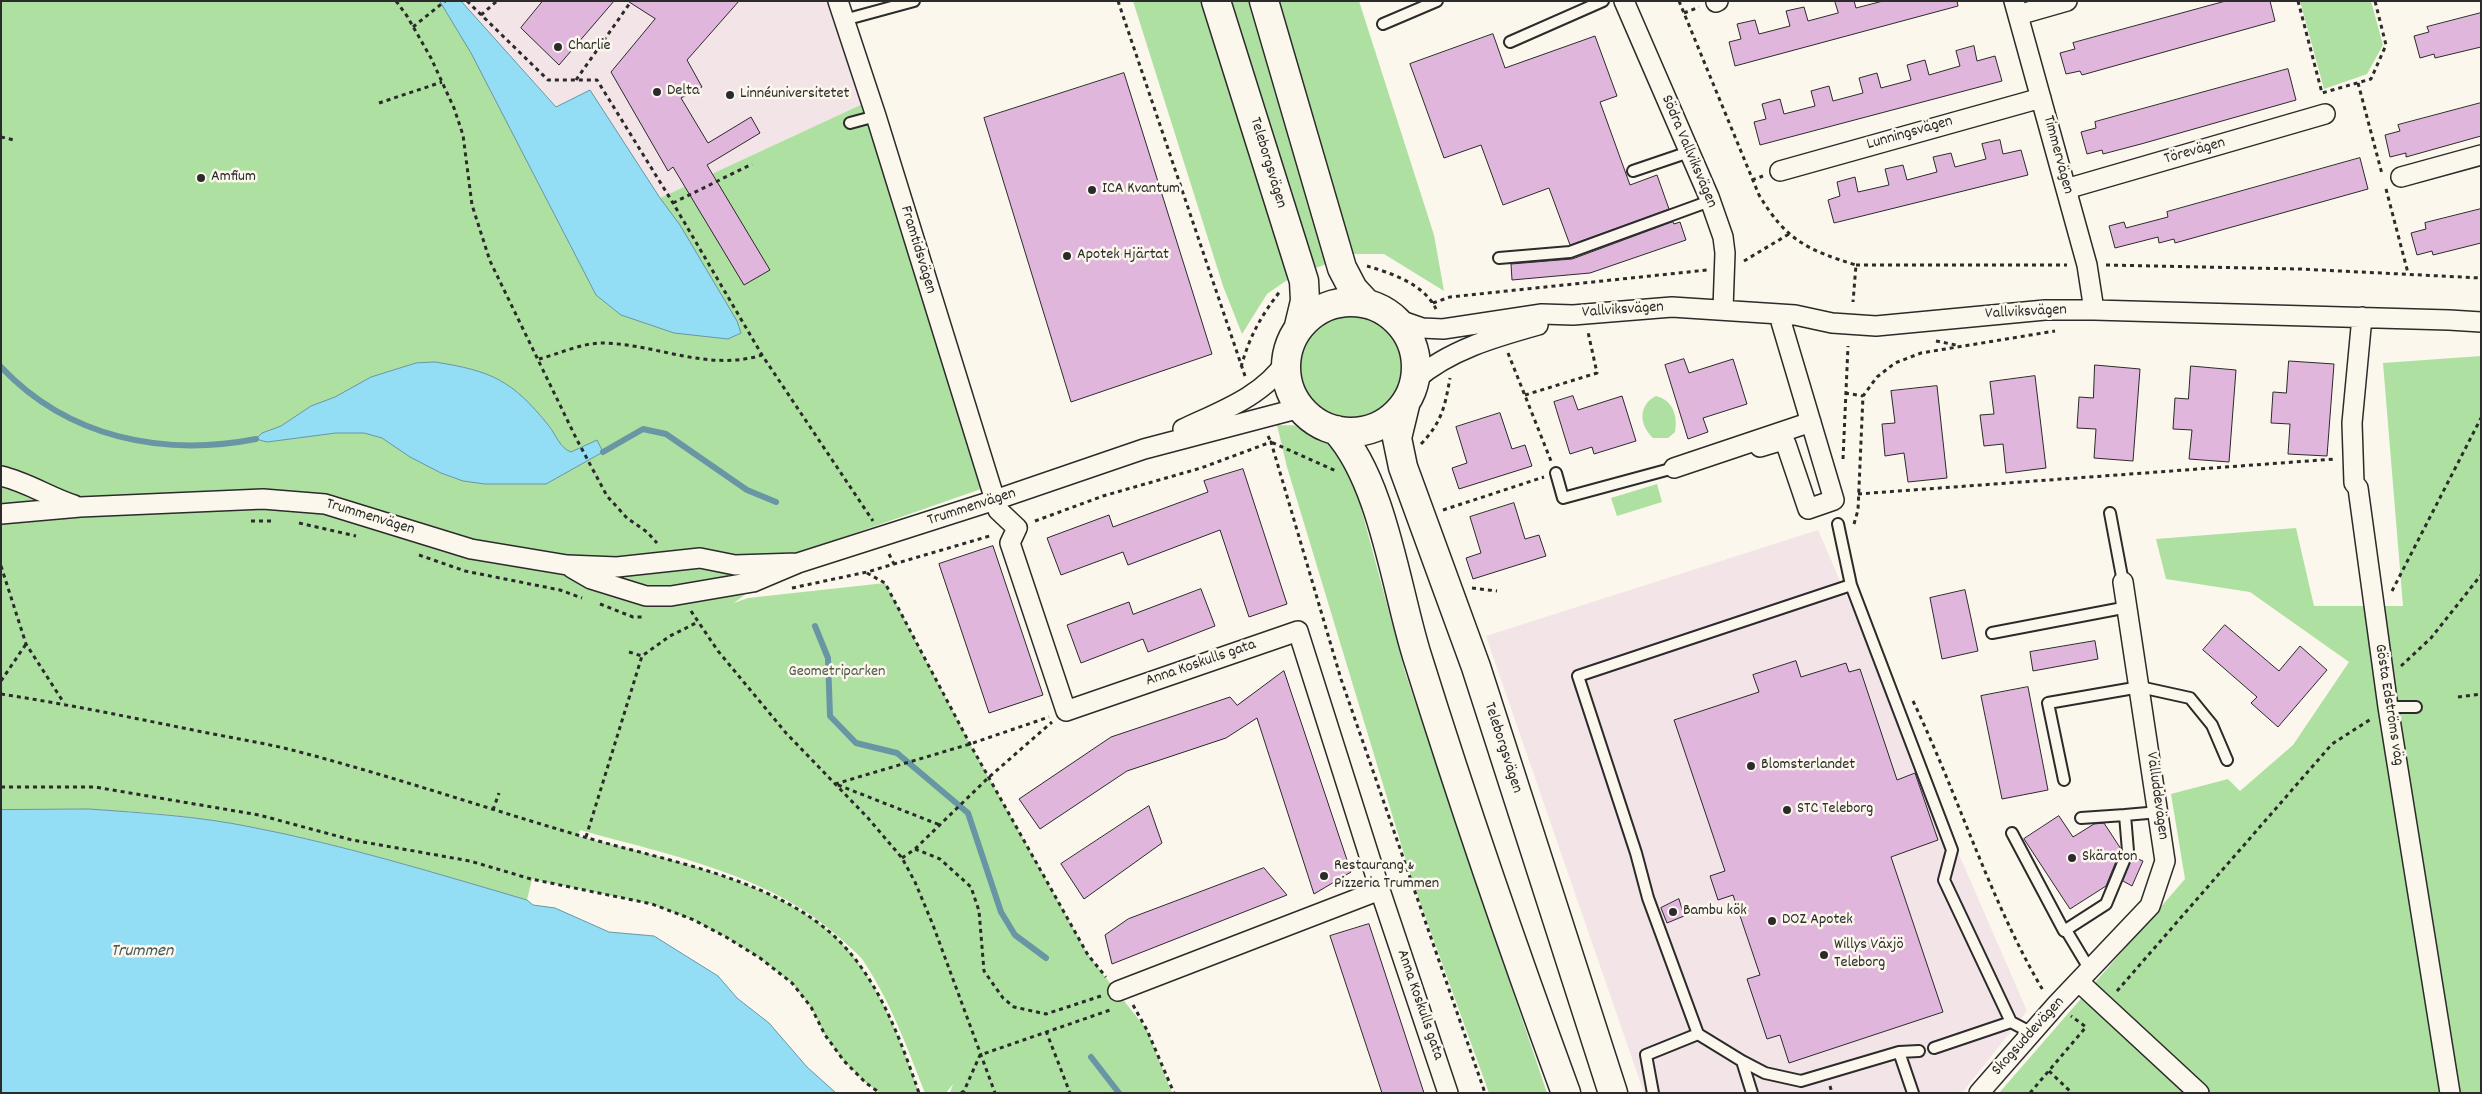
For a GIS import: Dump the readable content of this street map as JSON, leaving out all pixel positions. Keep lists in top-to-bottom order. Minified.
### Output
{"streets":{"main road":["Teleborgsvägen"],"street":["Lunningsvägen","Södra Vallviksvägen","Törevägen","Timmervägen","Framtidsvägen","Vallviksvägen","Trummenvägen","Anna Koskulls gata","Gösta Edströms väg","Välluddevägen","Skogsuddevägen"]},"crossings":[["Lunningsvägen","Timmervägen"],["Södra Vallviksvägen","Vallviksvägen"],["Törevägen","Timmervägen"],["Timmervägen","Vallviksvägen"],["Teleborgsvägen","Vallviksvägen"],["Teleborgsvägen","Trummenvägen"],["Framtidsvägen","Trummenvägen"],["Vallviksvägen","Trummenvägen"],["Vallviksvägen","Gösta Edströms väg"],["Välluddevägen","Skogsuddevägen"]],"water":["Trummen"],"parks":["Geometriparken"],"places":["Charlie","Delta","Linnéuniversitetet","Amfium","ICA Kvantum","Apotek Hjärtat","Blomsterlandet","STC Teleborg","Skäraton","Restaurang & Pizzeria Trummen","Bambu kök","DOZ Apotek","Willys Växjö Teleborg"]}
